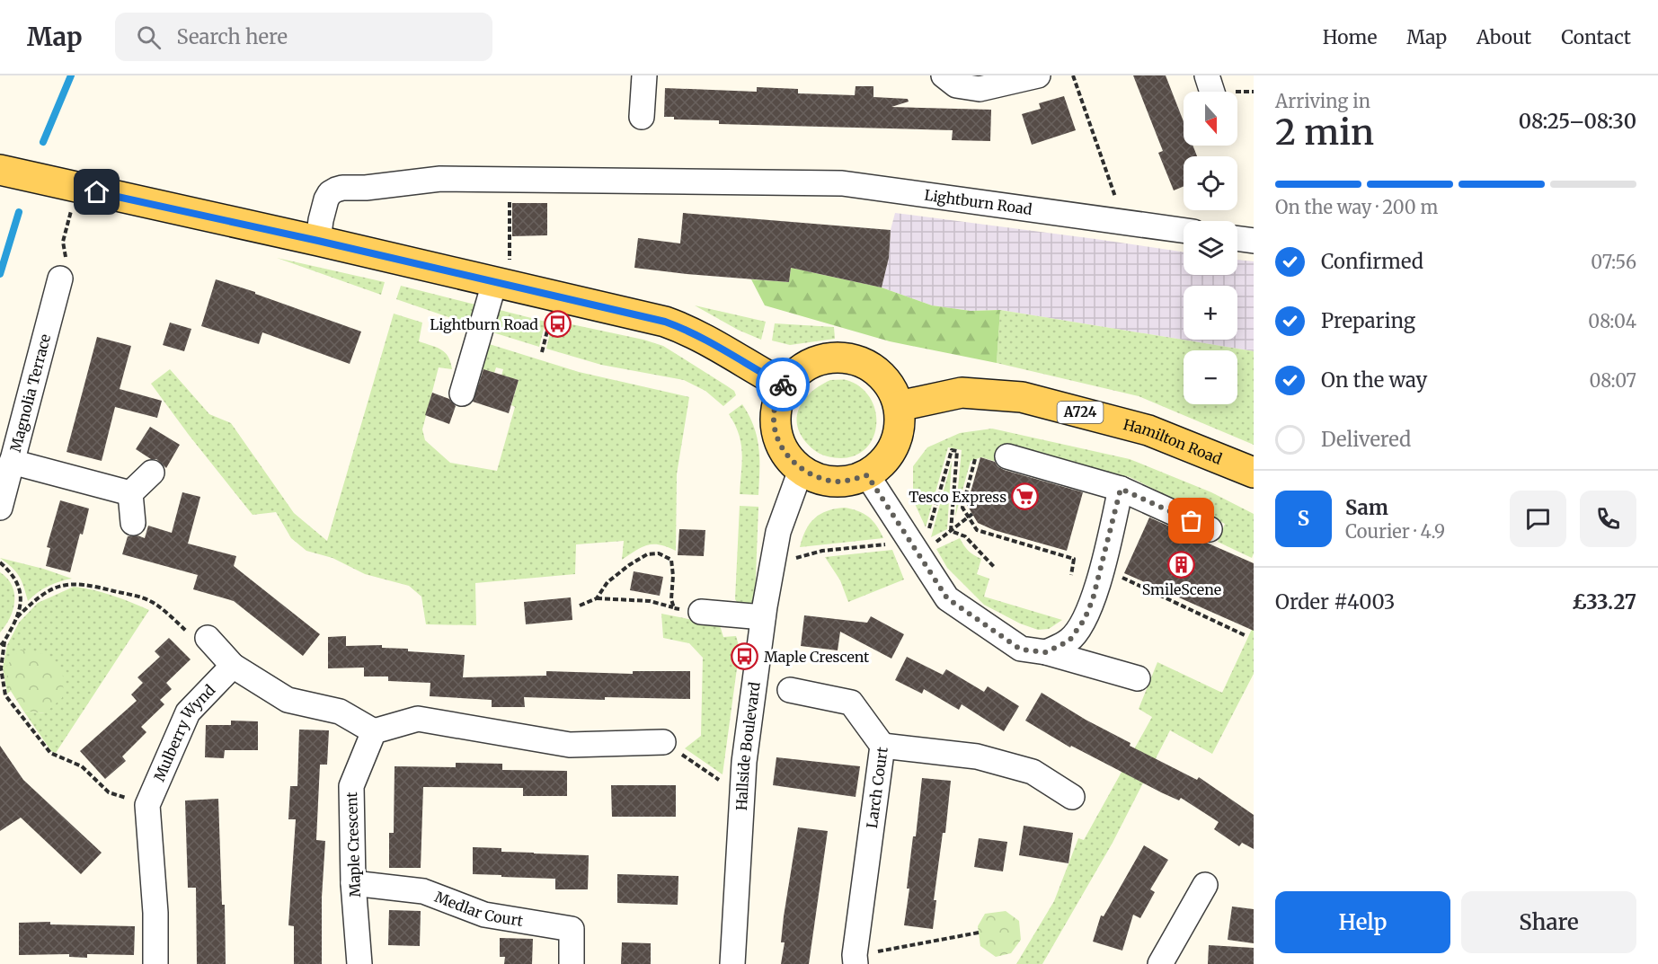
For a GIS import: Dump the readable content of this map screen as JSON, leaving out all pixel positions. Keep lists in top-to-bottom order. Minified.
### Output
{"streets":{"main road":["A724","Hamilton Road"],"street":["Lightburn Road","Magnolia Terrace","Mulberry Wynd","Hallside Boulevard","Larch Court","Maple Crescent","Medlar Court"]},"crossings":[["Hamilton Road","Hallside Boulevard"],["Maple Crescent","Medlar Court"]],"places":{"bus stop":["Lightburn Road","Maple Crescent"],"supermarket":["Tesco Express"],"building":["SmileScene"]},"north":"bottom","page":{"header":"Map","search":"Search here","nav":["Home","Map","About","Contact"],"heading":["2 min","Arriving in","08:25–08:30"],"panel":["Sam","Courier · 4.9","Order #4003","£33.27"],"map_buttons":["+","−"],"bar":"On the way · 200 m","list":[["Confirmed","07:56"],["Preparing","08:04"],["On the way","08:07"],"Delivered"],"round":"S","buttons":["Help","Share"]}}
